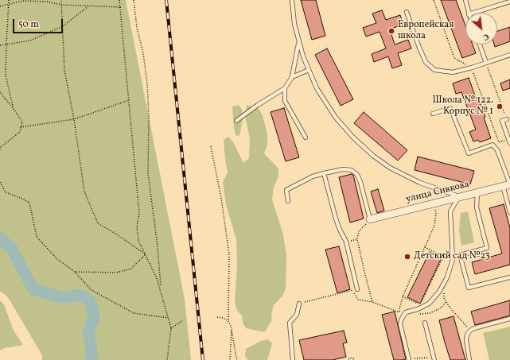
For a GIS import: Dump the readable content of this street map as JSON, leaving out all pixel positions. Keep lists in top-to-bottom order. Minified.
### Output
{"streets":{"street":["улица Сивкова"]},"places":["Европейская школа","Школа № 122. Корпус № 1","Детский сад №23"],"scale_bar":"50 m","north":"bottom right"}
